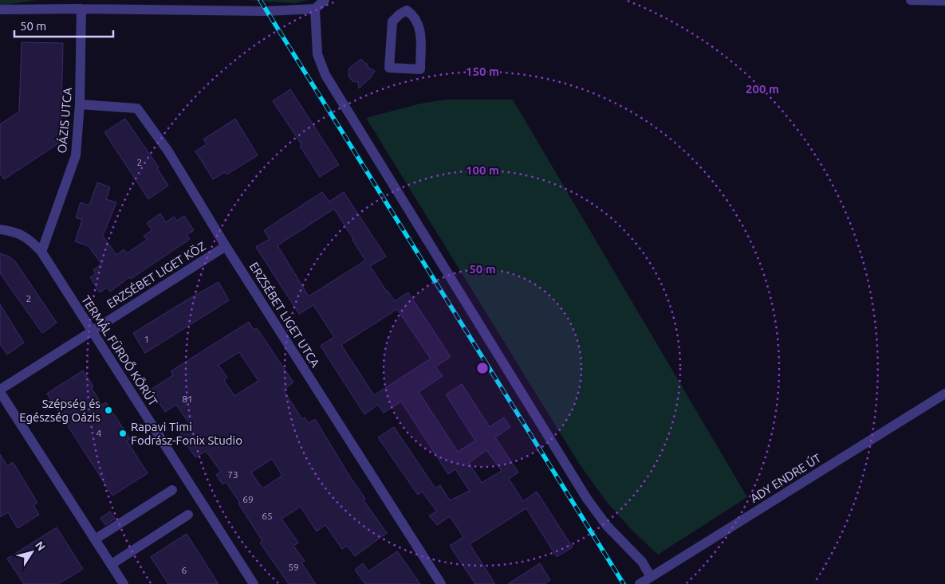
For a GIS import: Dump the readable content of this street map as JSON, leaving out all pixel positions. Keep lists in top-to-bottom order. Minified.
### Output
{"streets":{"street":["OÁZIS UTCA","ERZSÉBET LIGET KÖZ","ERZSÉBET LIGET UTCA","TERMÁL FÜRDŐ KÖRÚT","ADY ENDRE ÚT"]},"crossings":[["OÁZIS UTCA","ERZSÉBET LIGET UTCA"],["OÁZIS UTCA","TERMÁL FÜRDŐ KÖRÚT"],["ERZSÉBET LIGET KÖZ","ERZSÉBET LIGET UTCA"],["ERZSÉBET LIGET KÖZ","TERMÁL FÜRDŐ KÖRÚT"]],"places":["Szépség és Egészség Oázis","Rapavi Timi Fodrász-Fonix Studio"],"house_numbers":["2","2","1","81","4","73","69","65","59","6"],"scale_bar":"50 m","north":"top right","rings":["150 m","200 m","100 m","50 m"]}
